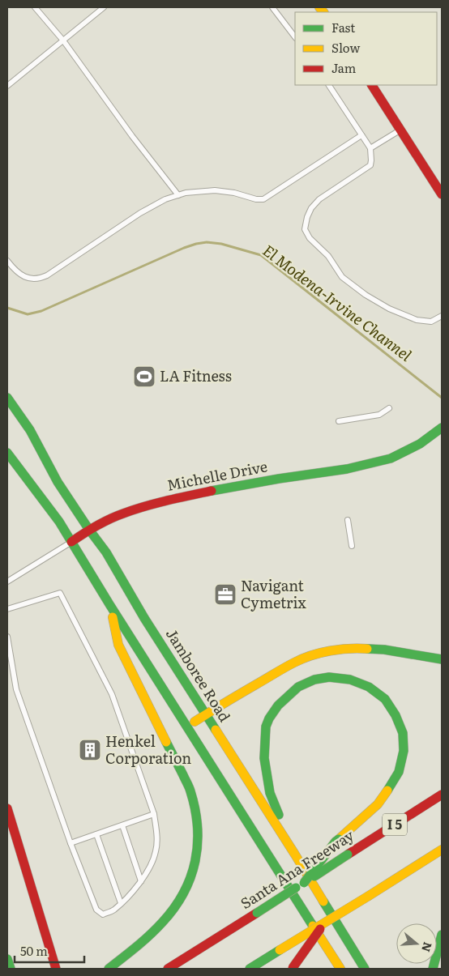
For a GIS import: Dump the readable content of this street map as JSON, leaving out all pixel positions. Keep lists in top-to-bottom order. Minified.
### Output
{"streets":{"main road":["Michelle Drive","Jamboree Road","I 5","Santa Ana Freeway"]},"crossings":[["Michelle Drive","Jamboree Road"]],"water":["El Modena-Irvine Channel"],"places":{"sports":["LA Fitness"],"office":["Navigant Cymetrix"],"building":["Henkel Corporation"]},"legend":["Fast","Slow","Jam"],"scale_bar":"50 m","north":"right"}
